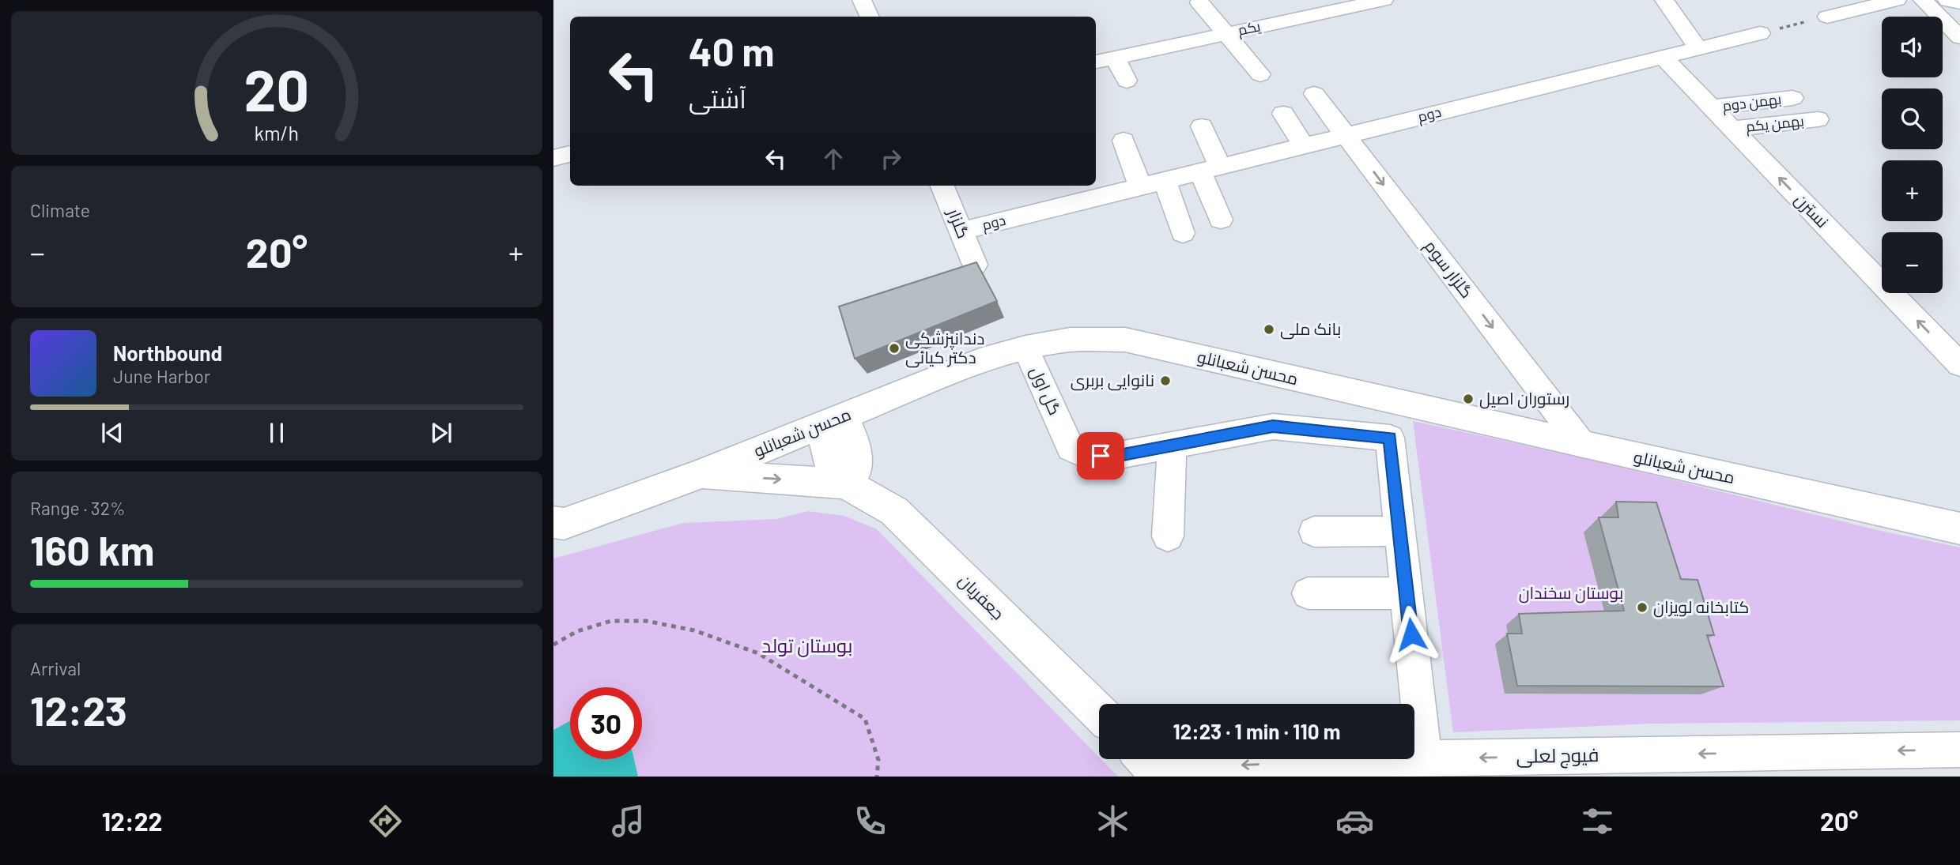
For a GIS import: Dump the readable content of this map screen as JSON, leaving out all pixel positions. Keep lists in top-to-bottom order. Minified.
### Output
{"streets":{"main road":["محسن شعبانلو","جعفریان"],"street":["یکم","بهمن دوم","دوم","بهمن یکم","نسترن","گلزار","گلزار سوم","گل اول","فیوج لعلی"]},"crossings":[["بهمن دوم","نسترن"],["دوم","نسترن"],["دوم","گلزار"],["دوم","گلزار سوم"],["بهمن یکم","نسترن"],["گلزار سوم","محسن شعبانلو"],["محسن شعبانلو","گل اول"]],"one_way":["نسترن","گلزار سوم","فیوج لعلی"],"parks":["بوستان سخندان","بوستان تولد"],"places":["بانک ملی","دندانپزشکی دکتر کیائی","نانوایی بربری","رستوران اصیل","کتابخانه لویزان"],"page":{"map_buttons":["+","−"],"turn":["40 m","آشتی"],"tile":["Climate",["Range · 32%","160 km"],["Arrival","12:23"]],"heat":["−","20°","+"],"song":["Northbound","June Harbor"],"limit":"30","trip":"12:23 · 1 min · 110 m","tabs":["12:22","20°"],"gauge":["20","km/h"]}}
